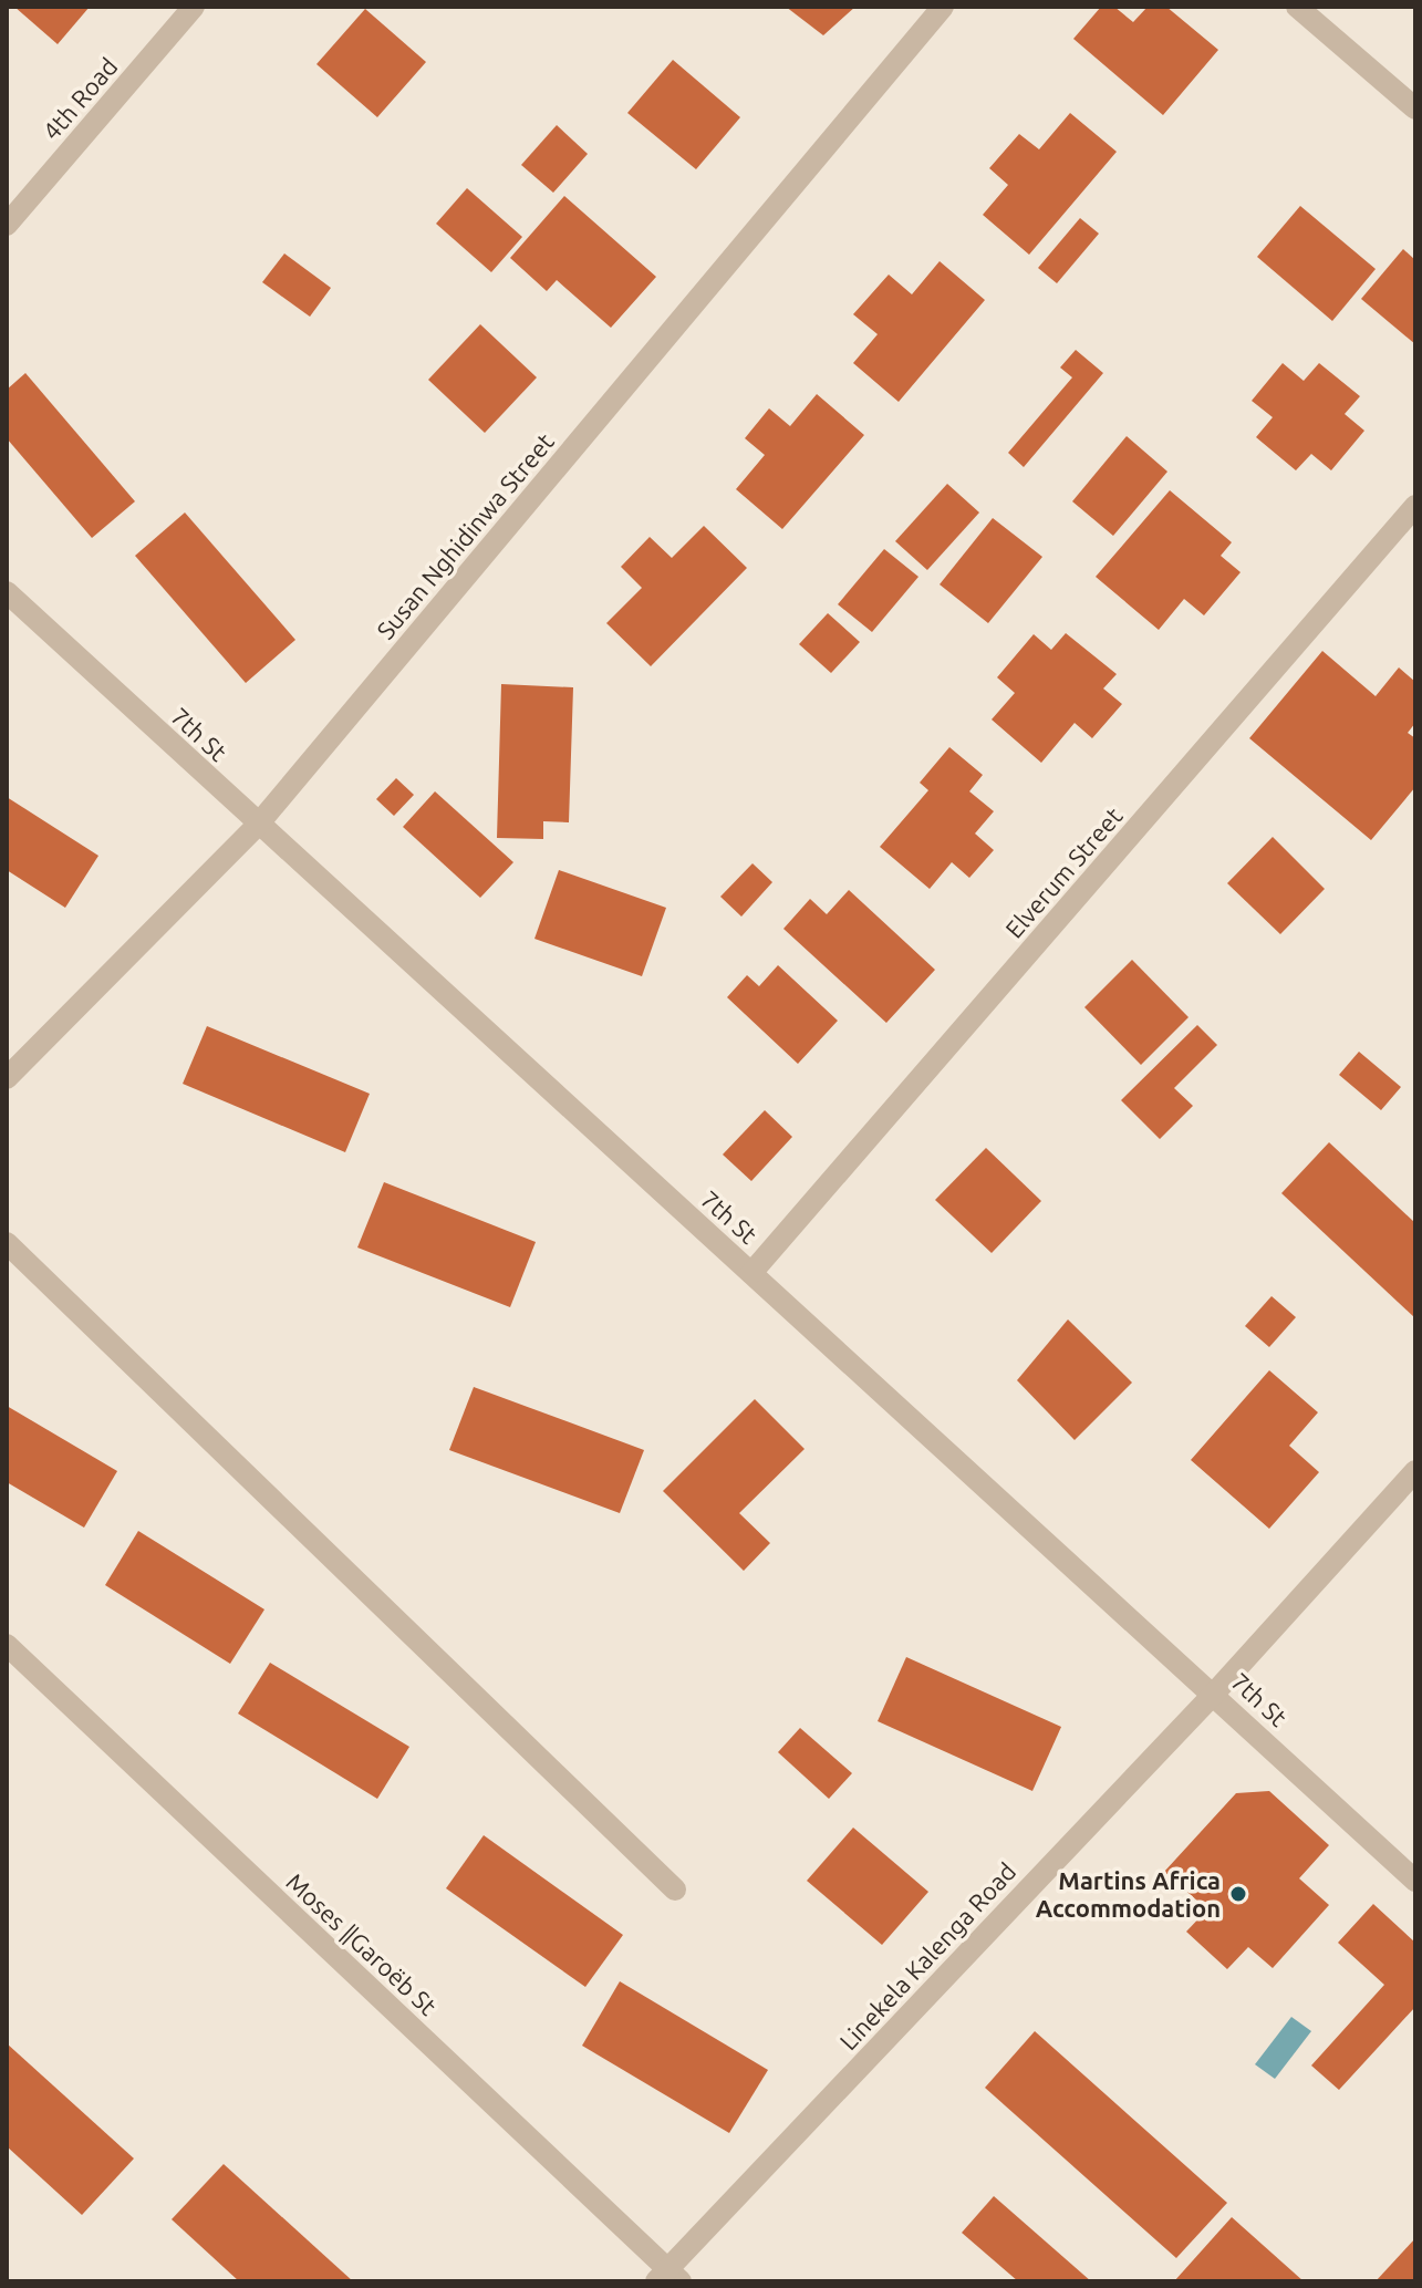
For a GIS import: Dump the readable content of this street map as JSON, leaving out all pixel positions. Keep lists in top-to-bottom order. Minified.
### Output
{"streets":{"street":["4th Road","Susan Nghidinwa Street","7th St","Elverum Street","Moses ǁGaroëb St","Linekela Kalenga Road"]},"crossings":[["Susan Nghidinwa Street","7th St"],["7th St","Elverum Street"],["7th St","Linekela Kalenga Road"],["Moses ǁGaroëb St","Linekela Kalenga Road"]],"places":["Martins Africa Accommodation"]}
